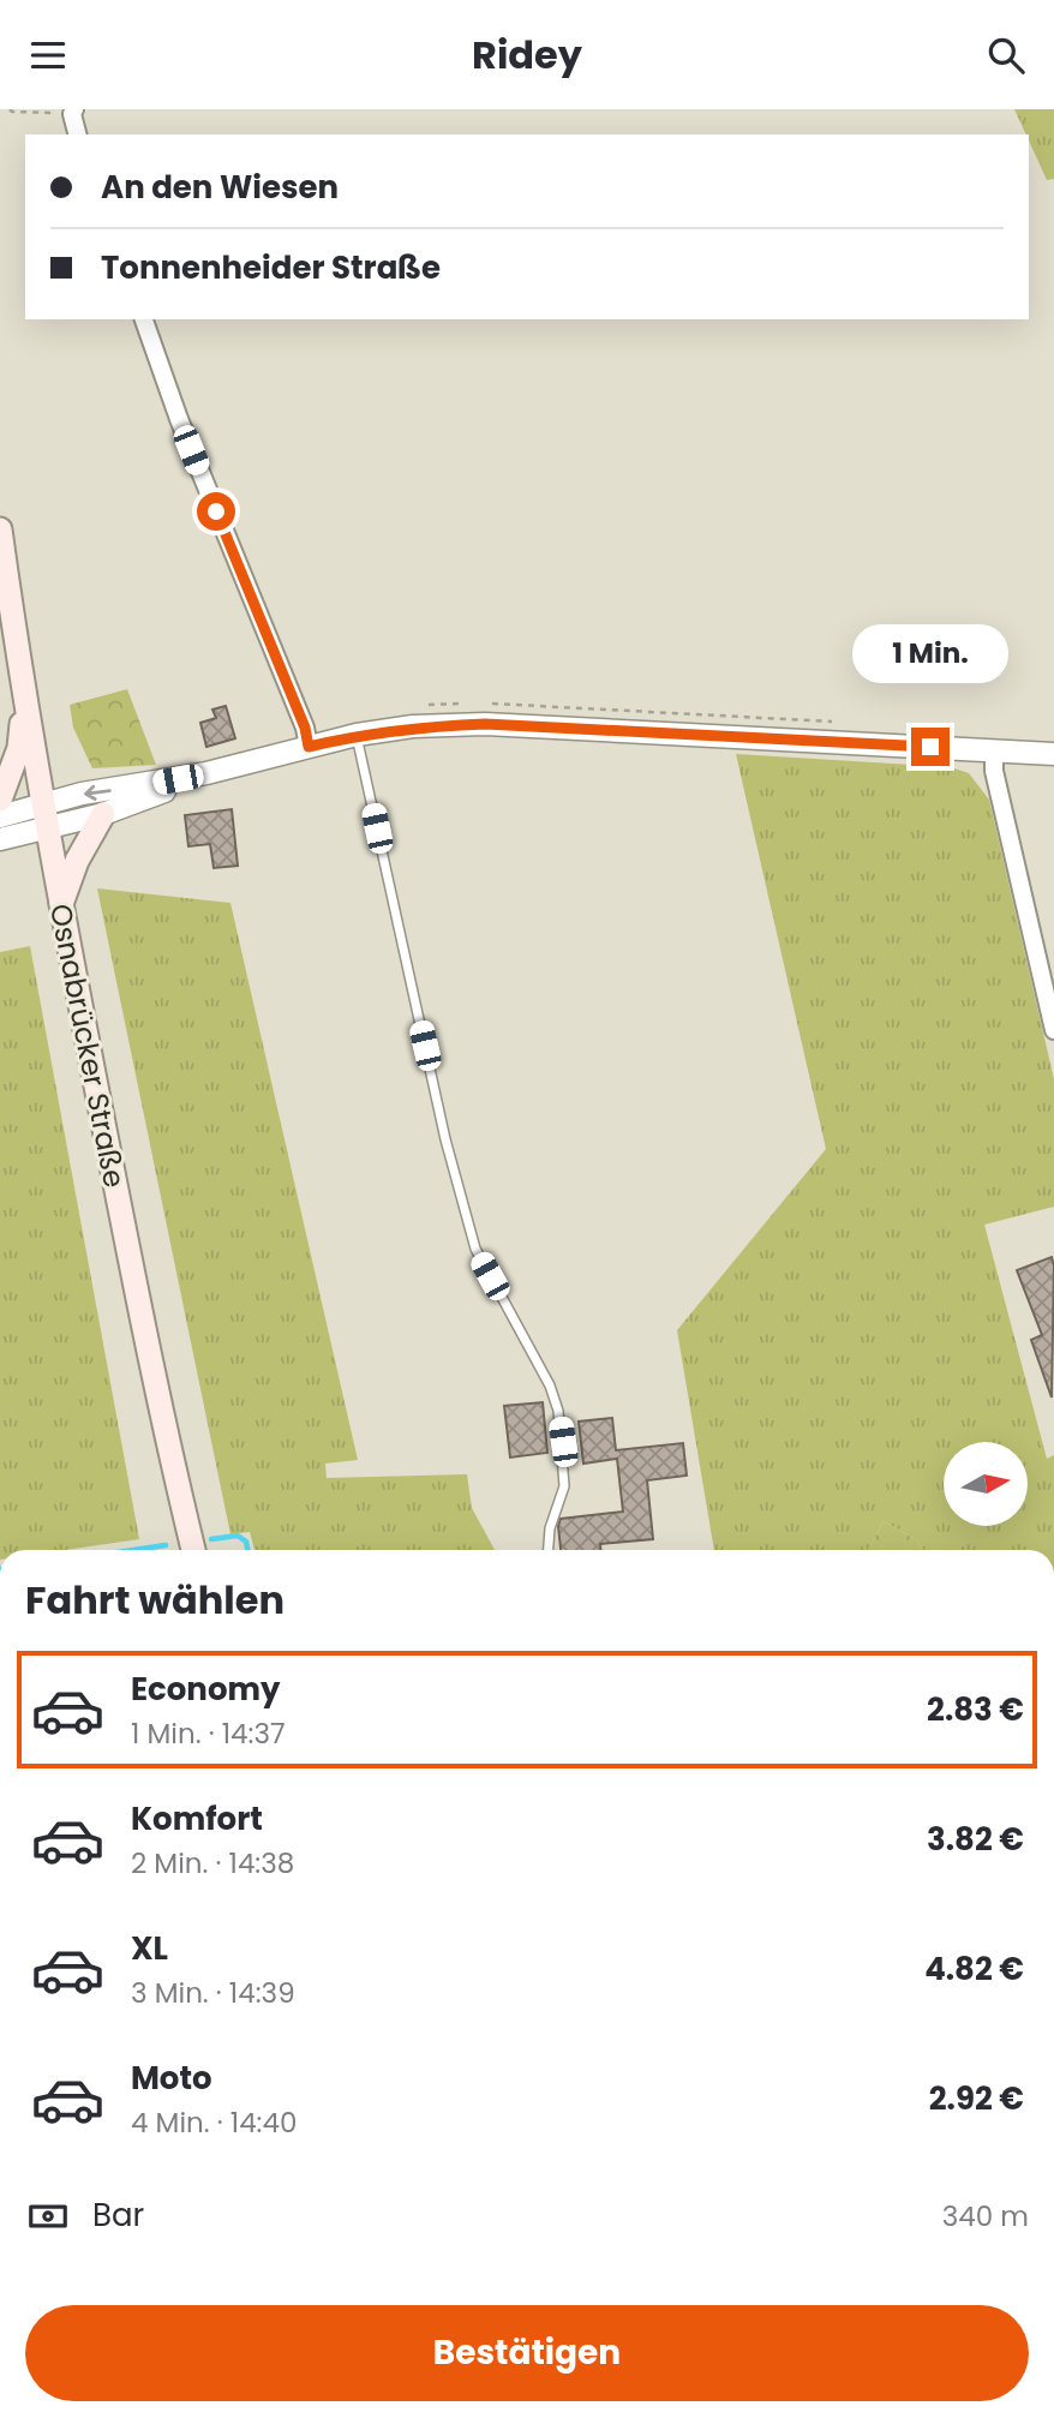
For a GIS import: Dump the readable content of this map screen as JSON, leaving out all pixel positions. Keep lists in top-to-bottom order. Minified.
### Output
{"streets":{"main road":["Osnabrücker Straße"]},"north":"right","page":{"header":"Ridey","banner":["An den Wiesen","Tonnenheider Straße"],"bubble":"1 Min.","heading":"Fahrt wählen","list":[{"name":"Economy","note":"1 Min. · 14:37","value":"2.83 €"},{"name":"Komfort","note":"2 Min. · 14:38","value":"3.82 €"},{"name":"XL","note":"3 Min. · 14:39","value":"4.82 €"},{"name":"Moto","note":"4 Min. · 14:40","value":"2.92 €"}],"pay":["Bar","340 m"],"buttons":"Bestätigen"}}
